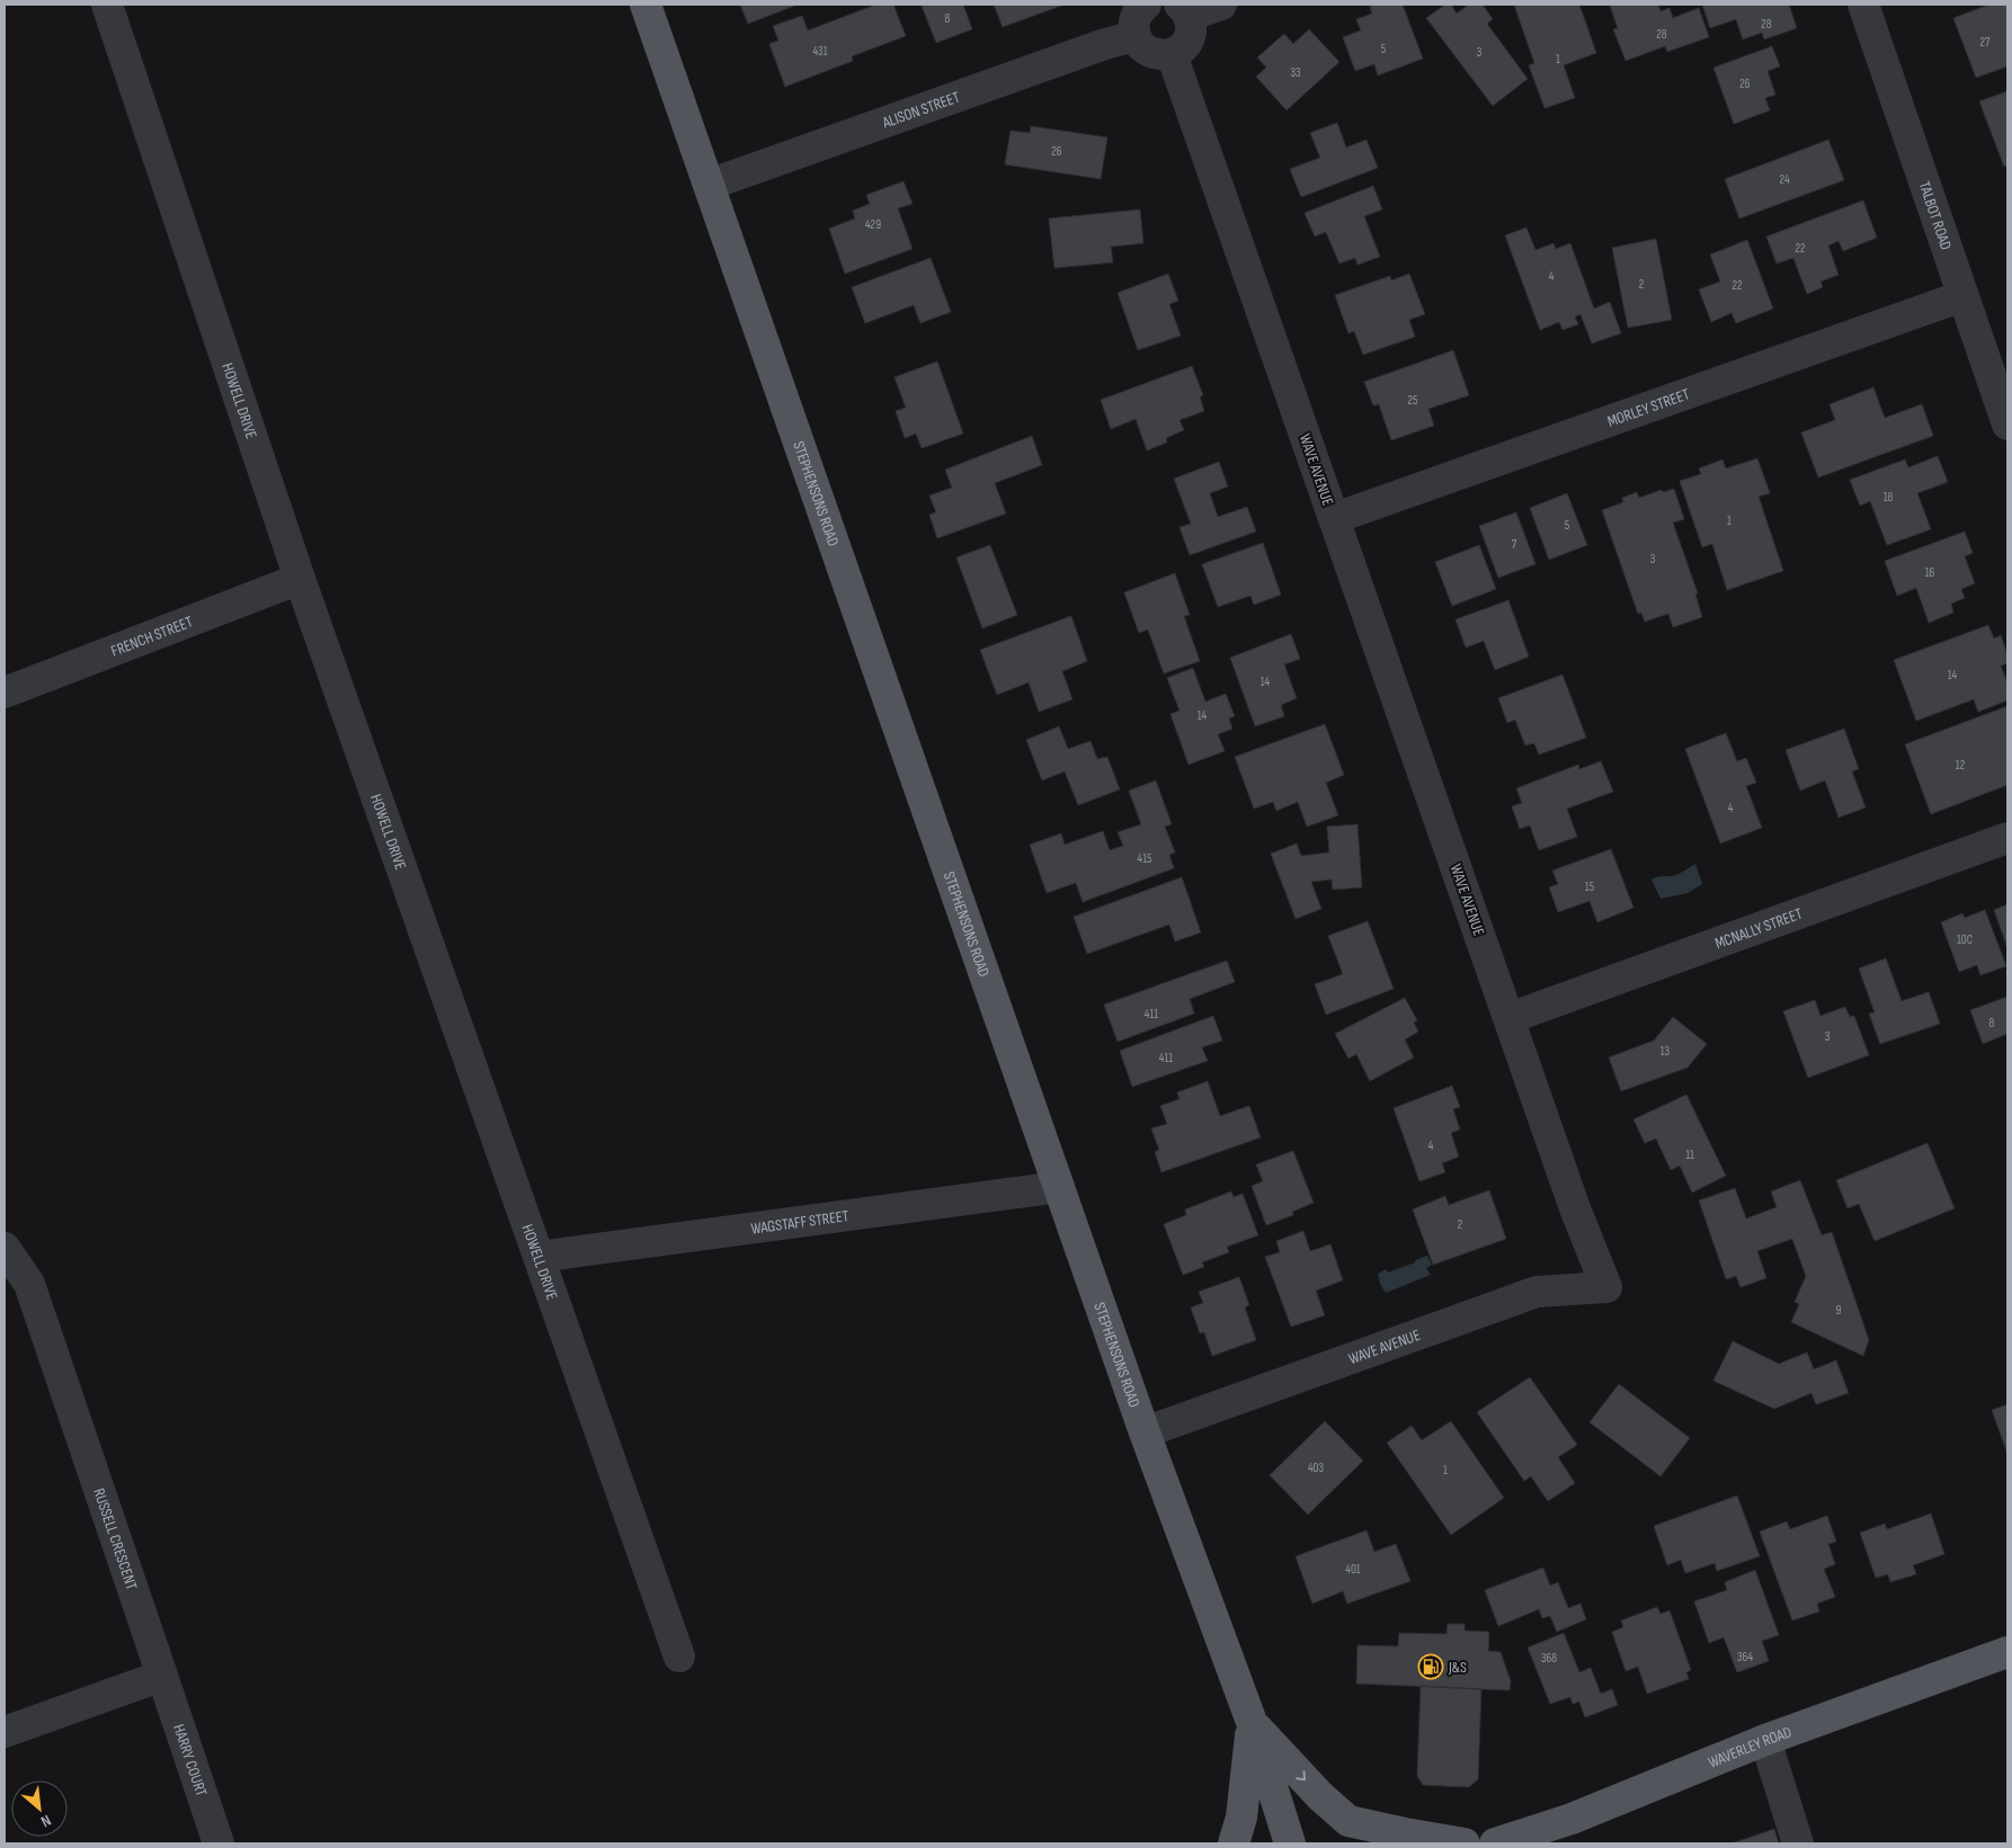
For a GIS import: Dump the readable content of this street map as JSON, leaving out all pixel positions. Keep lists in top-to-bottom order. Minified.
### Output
{"streets":{"main road":["STEPHENSONS ROAD","WAVERLEY ROAD"],"street":["ALISON STREET","TALBOT ROAD","HOWELL DRIVE","MORLEY STREET","WAVE AVENUE","FRENCH STREET","MCNALLY STREET","WAGSTAFF STREET","RUSSELL CRESCENT","HARRY COURT"]},"crossings":[["ALISON STREET","STEPHENSONS ROAD"],["TALBOT ROAD","MORLEY STREET"],["HOWELL DRIVE","FRENCH STREET"],["HOWELL DRIVE","WAGSTAFF STREET"],["MORLEY STREET","WAVE AVENUE"],["WAVE AVENUE","STEPHENSONS ROAD"],["WAVE AVENUE","MCNALLY STREET"],["STEPHENSONS ROAD","WAGSTAFF STREET"],["RUSSELL CRESCENT","HARRY COURT"]],"places":{"fuel station":["J&S"]},"house_numbers":["8","28","28","27","5","431","3","1","33","26","26","24","429","22","4","2","22","25","18","1","5","7","3","16","14","14","14","12","4","415","15","10C","411","8","3","13","411","4","11","2","9","403","1","401","364","368"],"north":"bottom right"}
